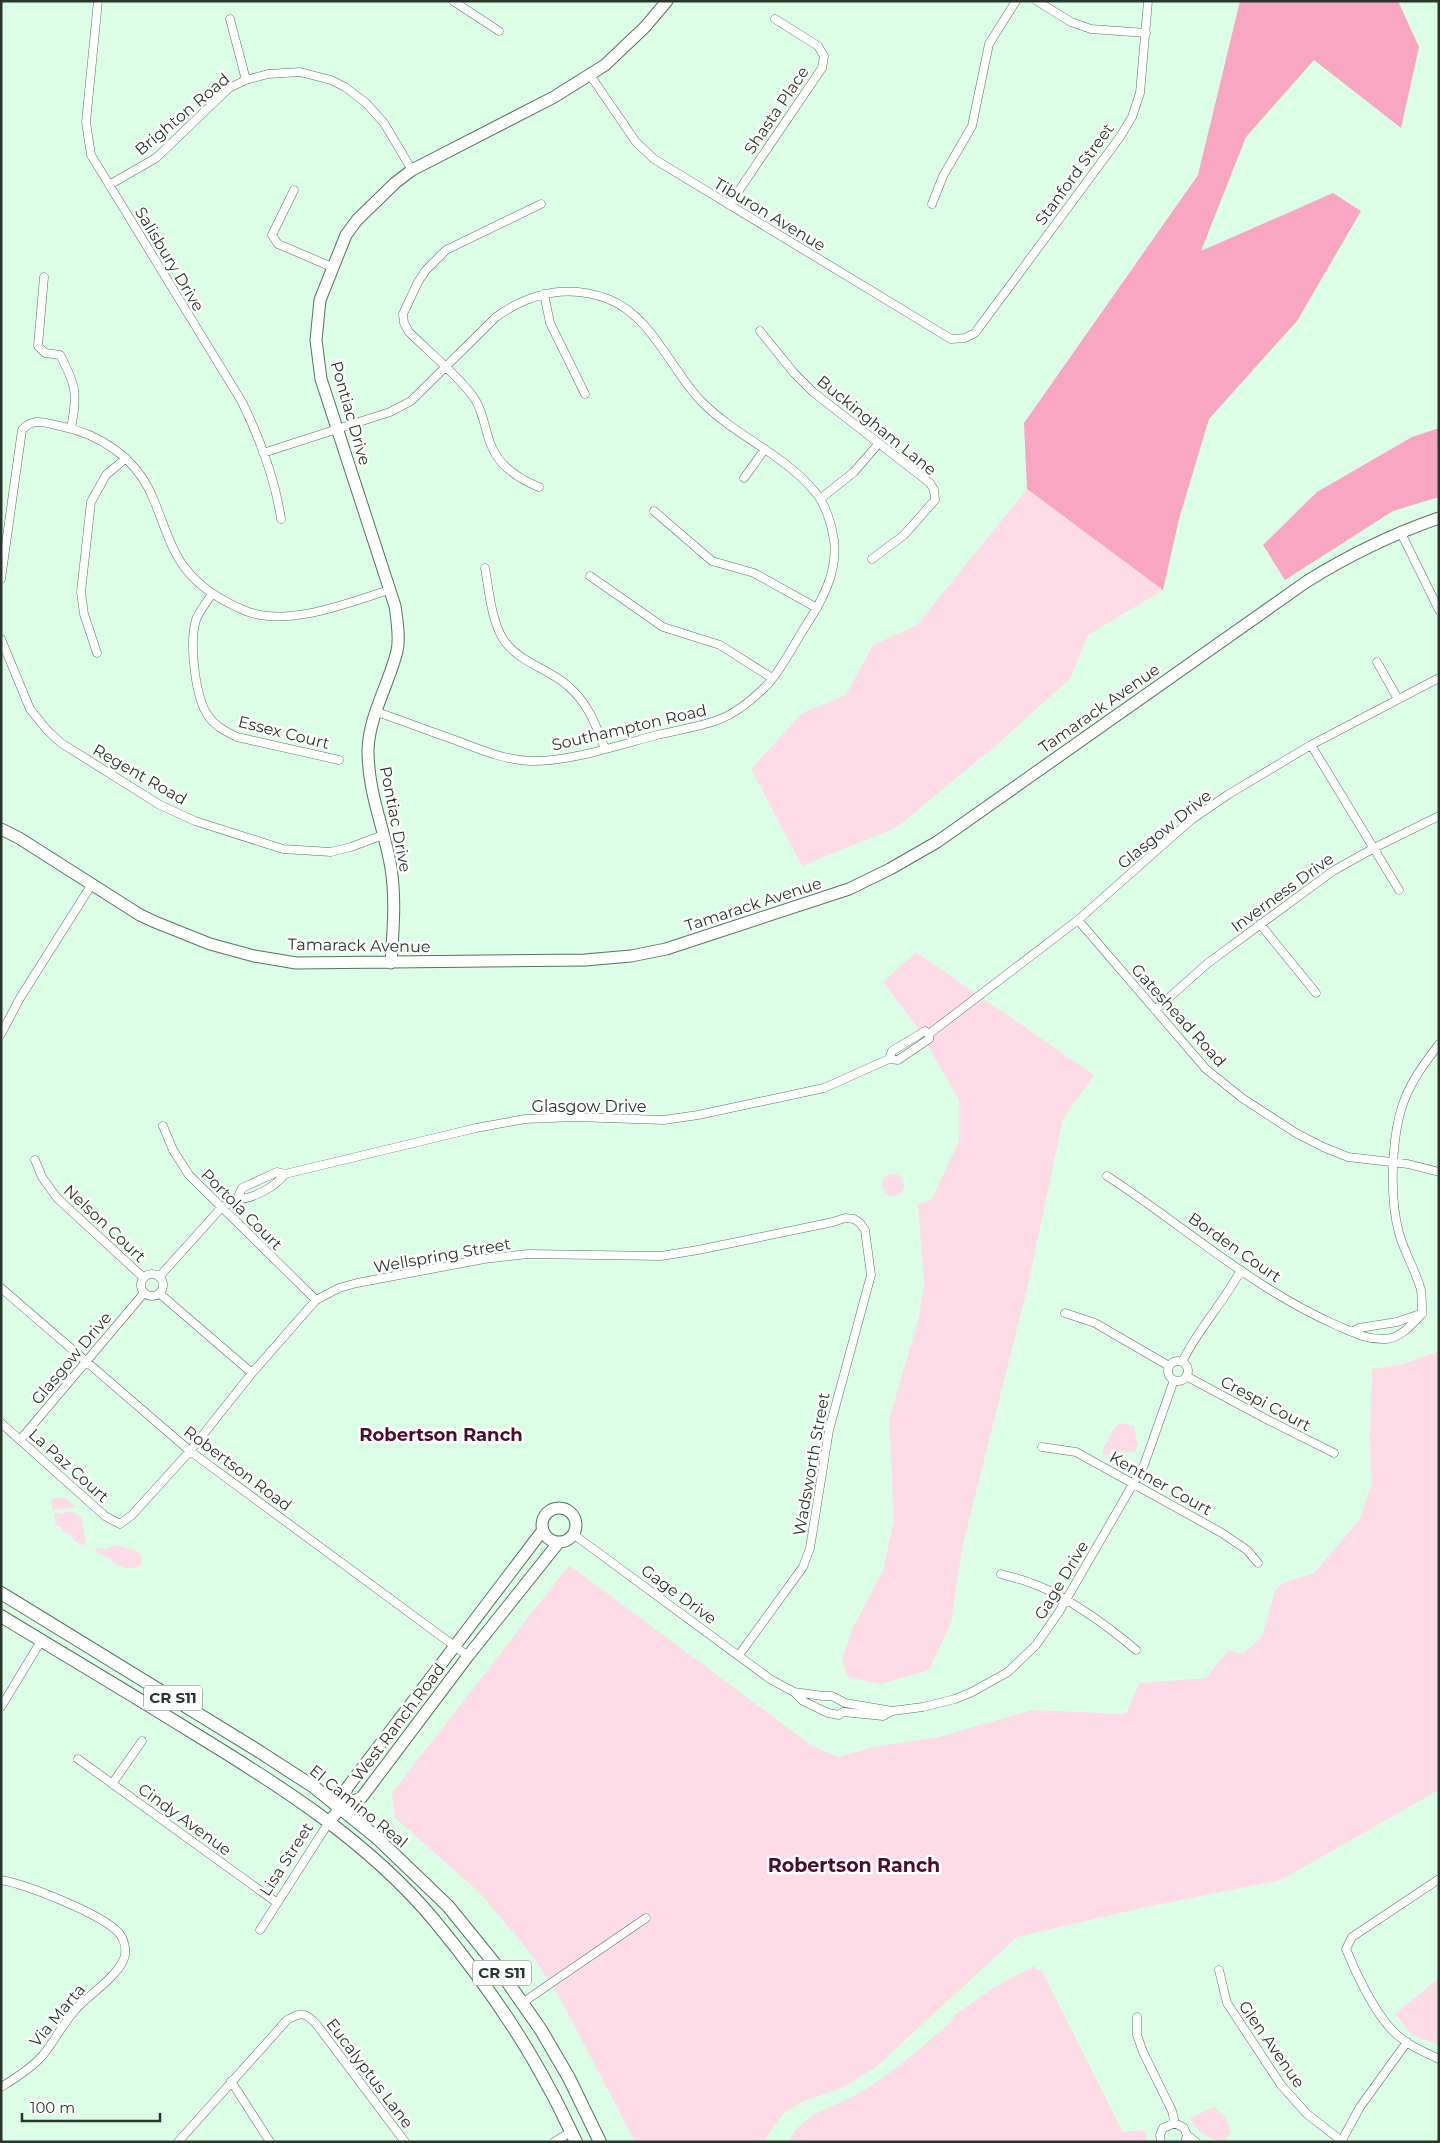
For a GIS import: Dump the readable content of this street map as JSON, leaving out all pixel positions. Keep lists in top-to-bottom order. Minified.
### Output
{"streets":{"main road":["Pontiac Drive","Tamarack Avenue","CR S11","West Ranch Road","El Camino Real","Lisa Street"],"street":["Shasta Place","Brighton Road","Stanford Street","Tiburon Avenue","Salisbury Drive","Buckingham Lane","Southampton Road","Essex Court","Regent Road","Glasgow Drive","Inverness Drive","Gateshead Road","Portola Court","Nelson Court","Borden Court","Wellspring Street","Crespi Court","Wadsworth Street","La Paz Court","Robertson Road","Kentner Court","Gage Drive","Cindy Avenue","Via Marta","Glen Avenue","Eucalyptus Lane"]},"crossings":[["Shasta Place","Tiburon Avenue"],["Brighton Road","Salisbury Drive"],["Brighton Road","Pontiac Drive"],["Stanford Street","Tiburon Avenue"],["Tiburon Avenue","Pontiac Drive"],["Salisbury Drive","Southampton Road"],["Pontiac Drive","Tamarack Avenue"],["Pontiac Drive","Southampton Road"],["Pontiac Drive","Regent Road"],["Glasgow Drive","Gateshead Road"],["Glasgow Drive","Portola Court"],["Glasgow Drive","Nelson Court"],["Glasgow Drive","La Paz Court"],["Glasgow Drive","Robertson Road"],["Inverness Drive","Gateshead Road"],["Portola Court","Wellspring Street"],["Wellspring Street","Wadsworth Street"],["Wellspring Street","La Paz Court"],["Wellspring Street","Robertson Road"],["Crespi Court","Gage Drive"],["Wadsworth Street","Gage Drive"],["Robertson Road","West Ranch Road"],["Kentner Court","Gage Drive"],["Gage Drive","West Ranch Road"],["West Ranch Road","El Camino Real"],["West Ranch Road","Lisa Street"],["El Camino Real","Lisa Street"],["Cindy Avenue","Lisa Street"]],"districts":["Robertson Ranch","Robertson Ranch"],"scale_bar":"100 m"}
